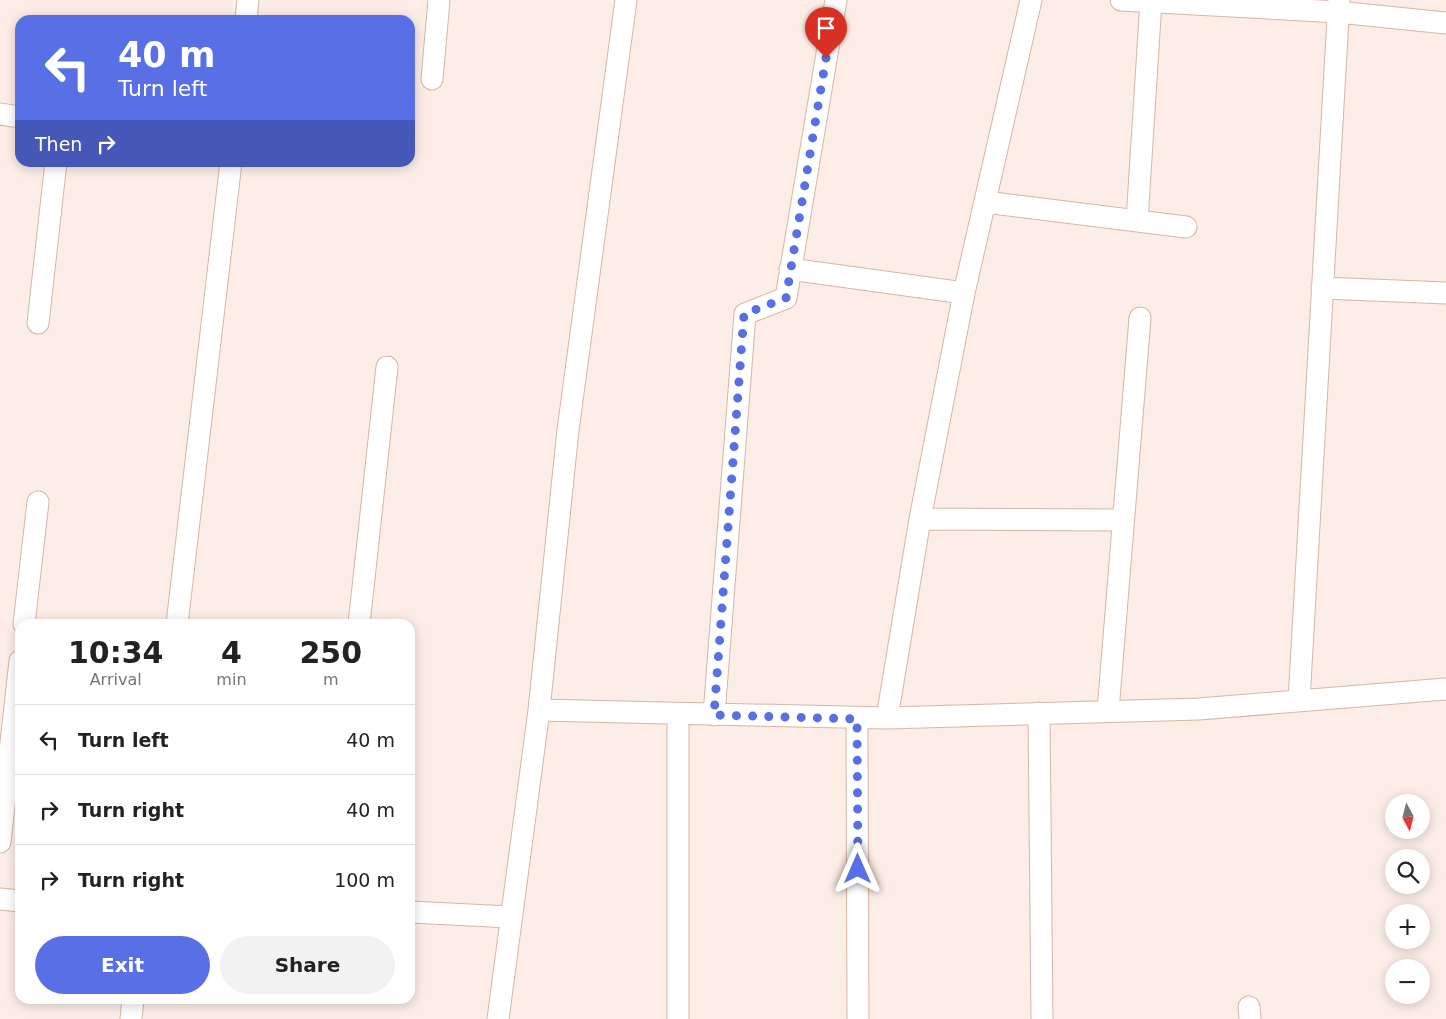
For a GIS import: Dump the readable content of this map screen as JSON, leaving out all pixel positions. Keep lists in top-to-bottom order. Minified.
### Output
{"north":"bottom","page":{"turn":["40 m","Turn left"],"then":"Then","eta":["10:34","Arrival","4","min","250","m"],"list":[{"name":"Turn left","value":"40 m"},{"name":"Turn right","value":"40 m"},{"name":"Turn right","value":"100 m"}],"map_buttons":["+","−"],"buttons":["Exit","Share"]}}
